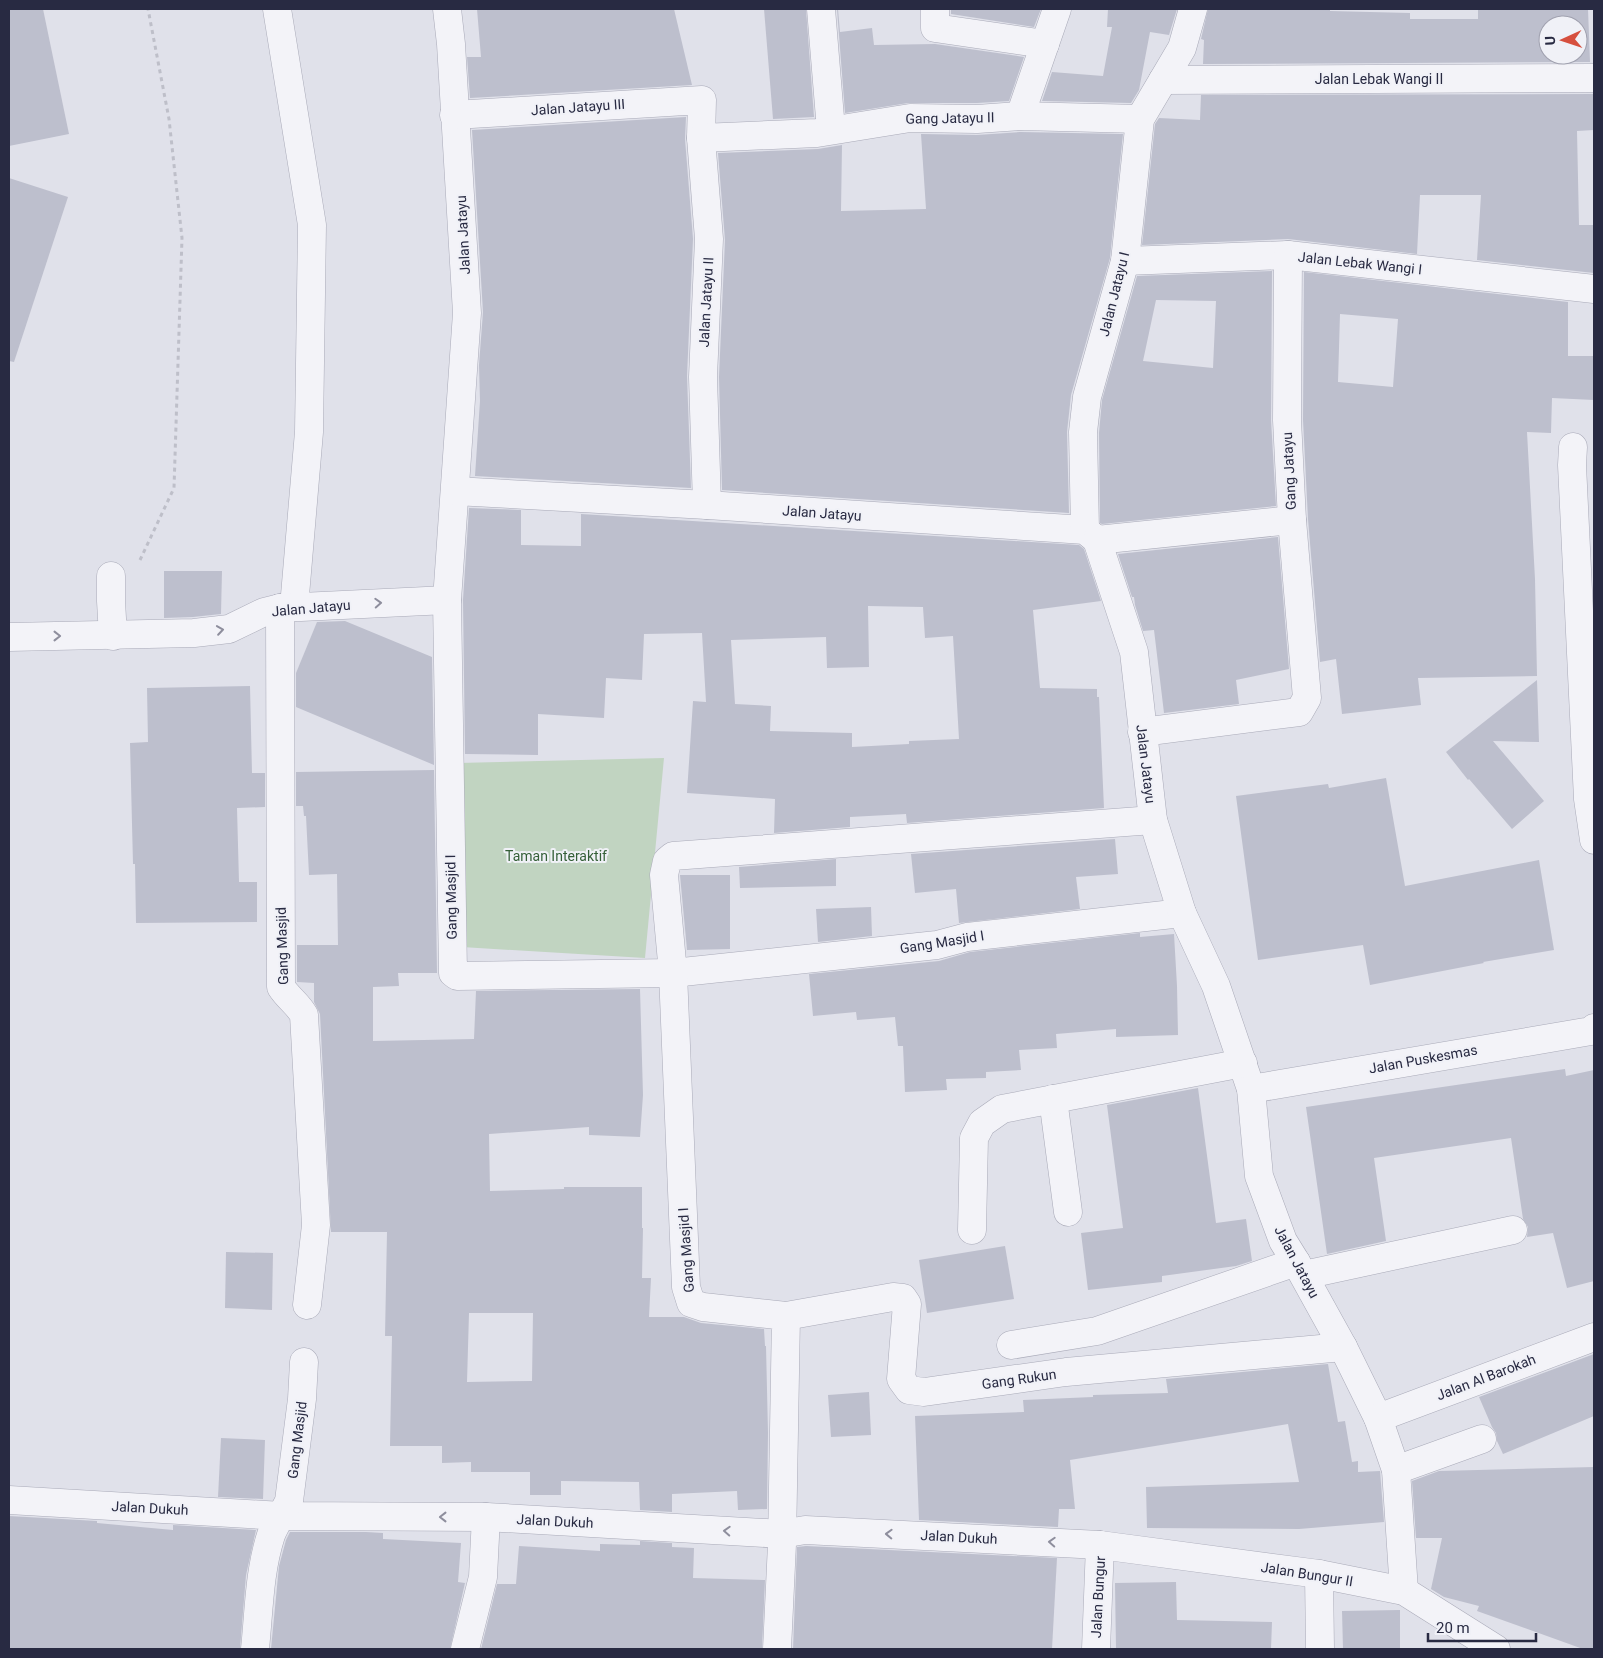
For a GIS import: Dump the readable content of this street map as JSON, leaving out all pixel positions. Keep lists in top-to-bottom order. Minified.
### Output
{"streets":{"street":["Jalan Lebak Wangi II","Jalan Jatayu III","Gang Jatayu II","Jalan Jatayu","Jalan Lebak Wangi I","Jalan Jatayu I","Jalan Jatayu II","Gang Jatayu","Gang Masjid I","Gang Masjid","Jalan Puskesmas","Jalan Al Barokah","Gang Rukun","Jalan Dukuh","Jalan Bungur II","Jalan Bungur"]},"crossings":[["Jalan Lebak Wangi II","Jalan Jatayu I"],["Jalan Jatayu III","Jalan Jatayu"],["Jalan Jatayu III","Jalan Jatayu II"],["Gang Jatayu II","Jalan Jatayu I"],["Gang Jatayu II","Jalan Jatayu II"],["Jalan Jatayu","Jalan Jatayu I"],["Jalan Jatayu","Jalan Jatayu II"],["Jalan Jatayu","Gang Jatayu"],["Jalan Jatayu","Gang Masjid I"],["Jalan Jatayu","Gang Masjid"],["Jalan Jatayu","Jalan Puskesmas"],["Jalan Jatayu","Jalan Al Barokah"],["Jalan Jatayu","Gang Rukun"],["Jalan Jatayu","Jalan Bungur II"],["Jalan Lebak Wangi I","Jalan Jatayu I"],["Jalan Lebak Wangi I","Gang Jatayu"],["Jalan Jatayu I","Gang Jatayu"],["Gang Masjid I","Gang Rukun"],["Gang Masjid","Jalan Dukuh"],["Jalan Dukuh","Jalan Bungur II"],["Jalan Dukuh","Jalan Bungur"],["Jalan Bungur II","Jalan Bungur"]],"one_way":["Jalan Dukuh"],"parks":["Taman Interaktif"],"scale_bar":"20 m","north":"left"}
